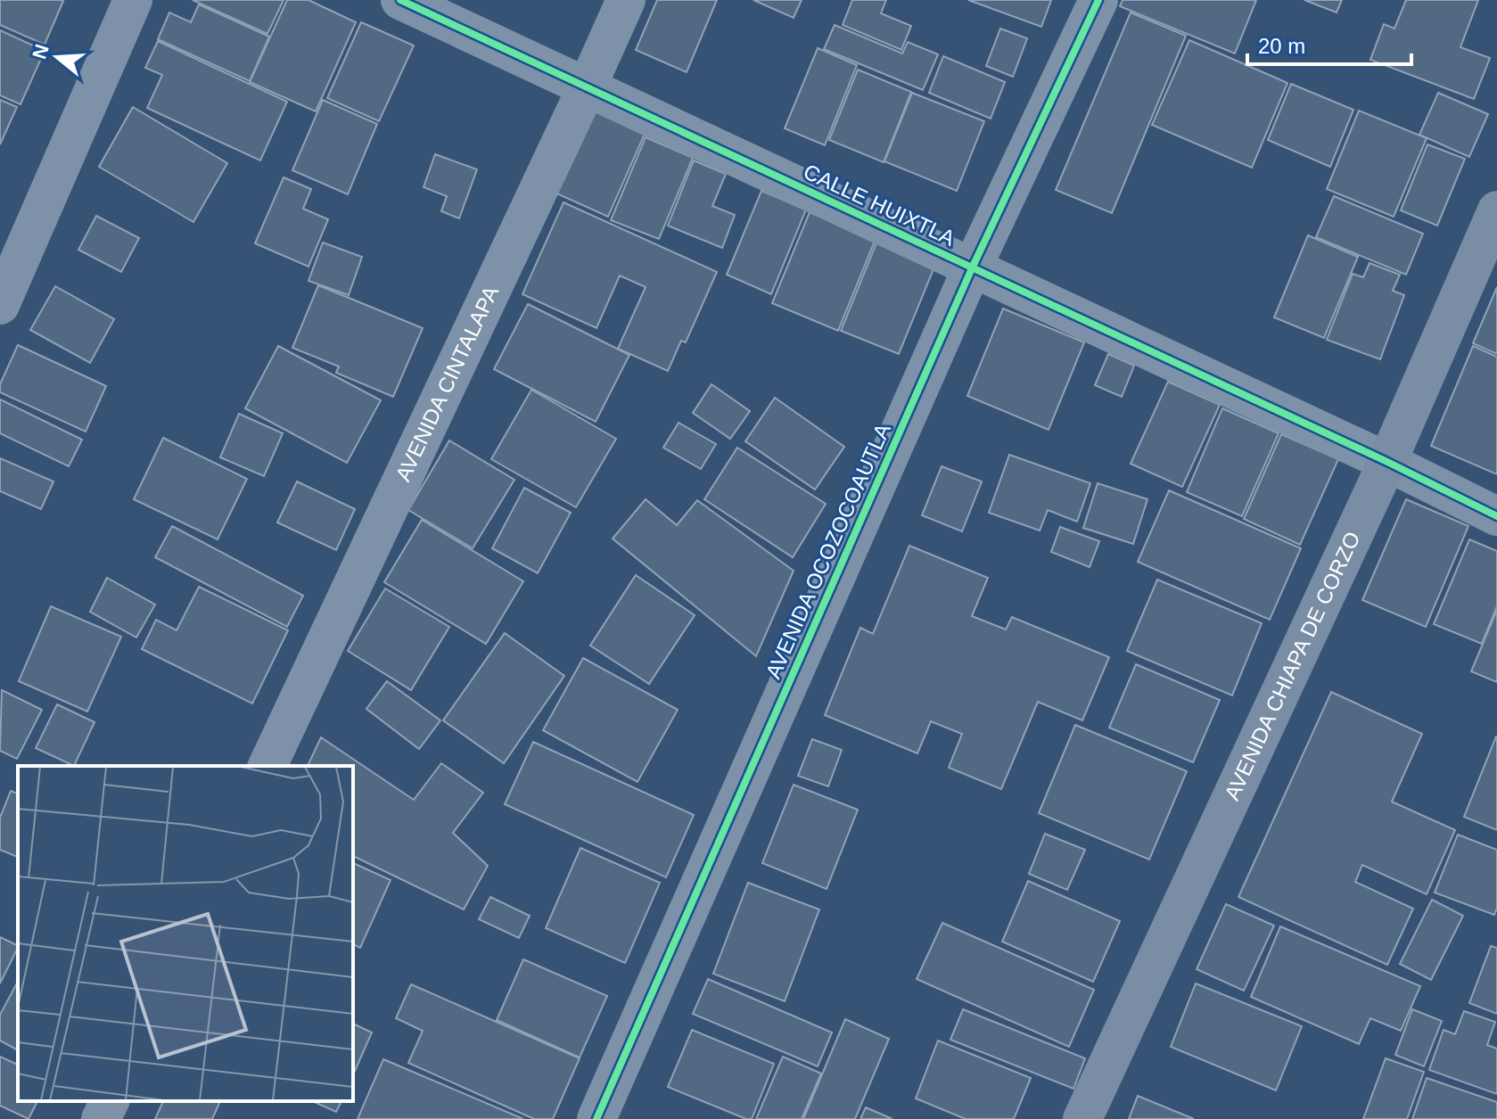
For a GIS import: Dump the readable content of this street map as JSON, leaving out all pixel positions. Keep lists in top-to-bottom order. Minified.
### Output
{"streets":{"street":["CALLE HUIXTLA","AVENIDA CINTALAPA","AVENIDA OCOZOCOAUTLA","AVENIDA CHIAPA DE CORZO"]},"crossings":[["CALLE HUIXTLA","AVENIDA CINTALAPA"],["CALLE HUIXTLA","AVENIDA OCOZOCOAUTLA"],["CALLE HUIXTLA","AVENIDA CHIAPA DE CORZO"]],"scale_bar":"20 m","north":"left"}
